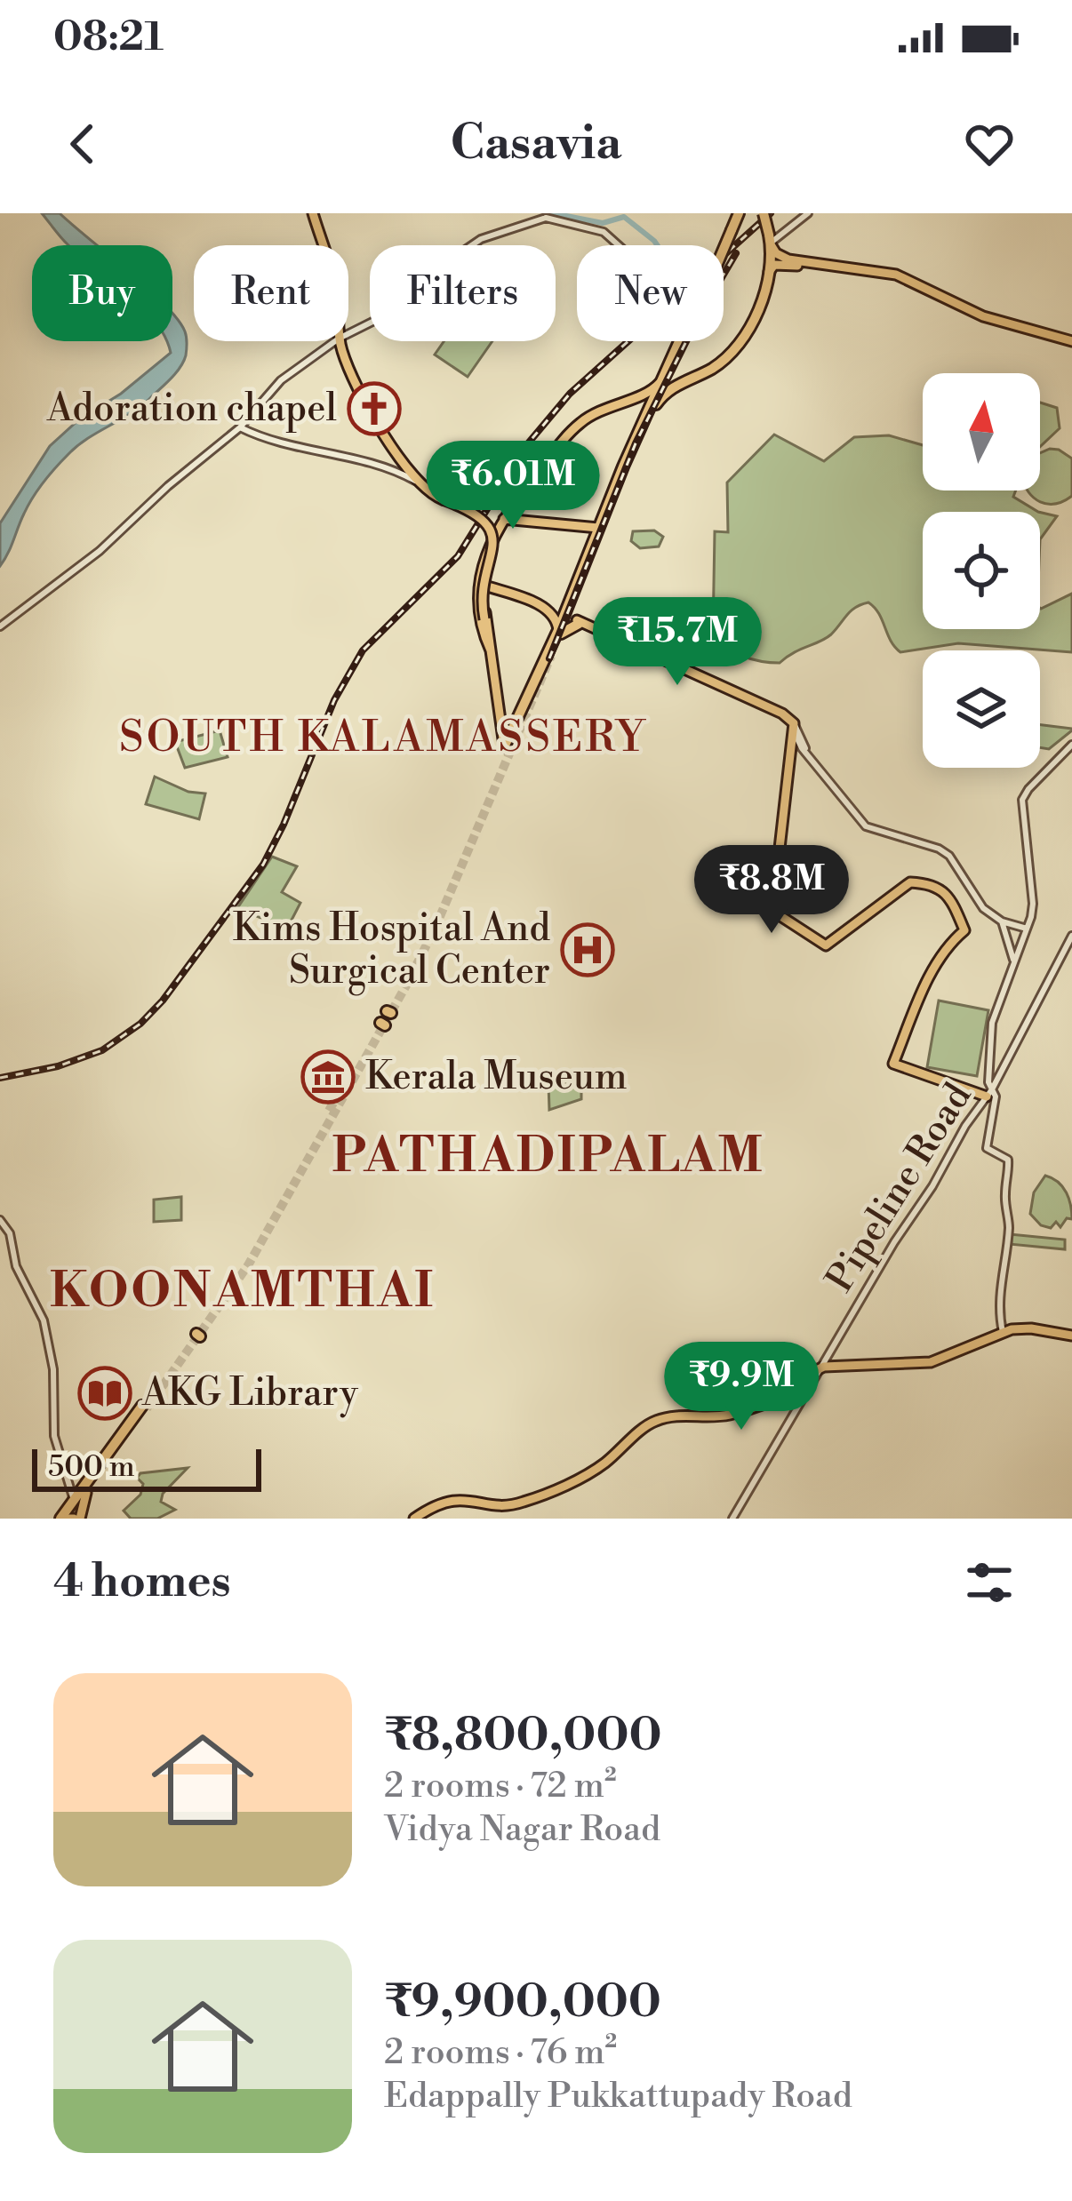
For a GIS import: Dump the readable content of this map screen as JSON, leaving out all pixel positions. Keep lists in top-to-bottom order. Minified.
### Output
{"streets":{"street":["Pipeline Road"]},"districts":["SOUTH KALAMASSERY","PATHADIPALAM","KOONAMTHAI"],"places":{"church":["Adoration chapel"],"hospital":["Kims Hospital And Surgical Center"],"museum":["Kerala Museum"],"library":["AKG Library"]},"scale_bar":"500 m","north":"top","page":{"status":"08:21","header":"Casavia","chip":["Buy","Rent","Filters","New"],"price":["₹6.01M","₹15.7M","₹8.8M","₹9.9M"],"scale":"500 m","heading":"4 homes","list":[{"name":"₹8,800,000","note":"2 rooms · 72 m² · Vidya Nagar Road"},{"name":"₹9,900,000","note":"2 rooms · 76 m² · Edappally Pukkattupady Road"}]}}
